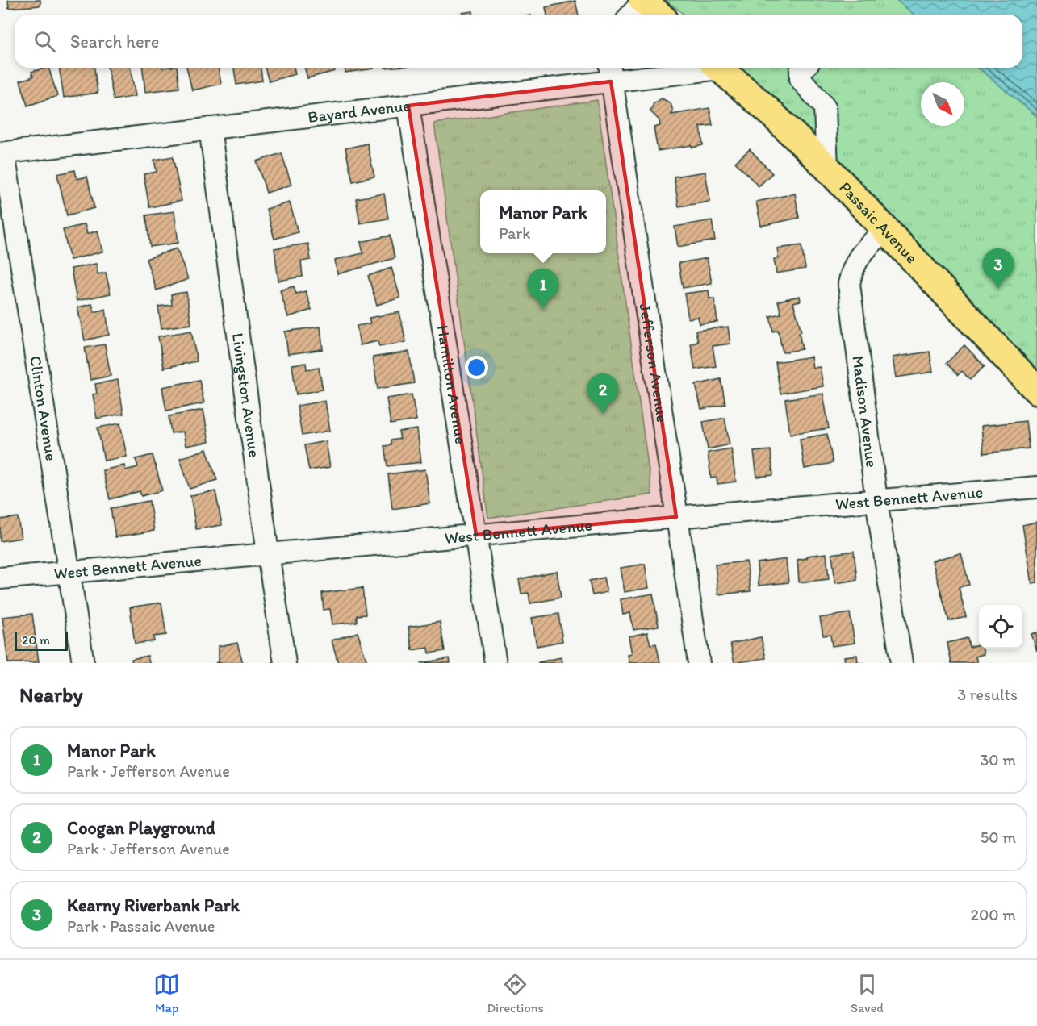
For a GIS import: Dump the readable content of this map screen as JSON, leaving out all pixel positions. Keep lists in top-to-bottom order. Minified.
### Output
{"streets":{"main road":["Passaic Avenue"],"street":["Bayard Avenue","Jefferson Avenue","Hamilton Avenue","Livingston Avenue","Clinton Avenue","Madison Avenue","West Bennett Avenue"]},"crossings":[["Bayard Avenue","Jefferson Avenue"],["Bayard Avenue","Hamilton Avenue"],["Bayard Avenue","Livingston Avenue"],["Bayard Avenue","Clinton Avenue"],["Passaic Avenue","Madison Avenue"],["Jefferson Avenue","West Bennett Avenue"],["Hamilton Avenue","West Bennett Avenue"],["Livingston Avenue","West Bennett Avenue"],["Clinton Avenue","West Bennett Avenue"],["Madison Avenue","West Bennett Avenue"]],"scale_bar":"20 m","north":"bottom right","page":{"search":"Search here","popup":["Manor Park","Park"],"pins":["3","1","2"],"scale":"20 m","heading":["Nearby","3 results"],"list":[{"mark":"1","name":"Manor Park","note":"Park · Jefferson Avenue","value":"30 m"},{"mark":"2","name":"Coogan Playground","note":"Park · Jefferson Avenue","value":"50 m"},{"mark":"3","name":"Kearny Riverbank Park","note":"Park · Passaic Avenue","value":"200 m"}],"nav":["Map","Directions","Saved"]}}
